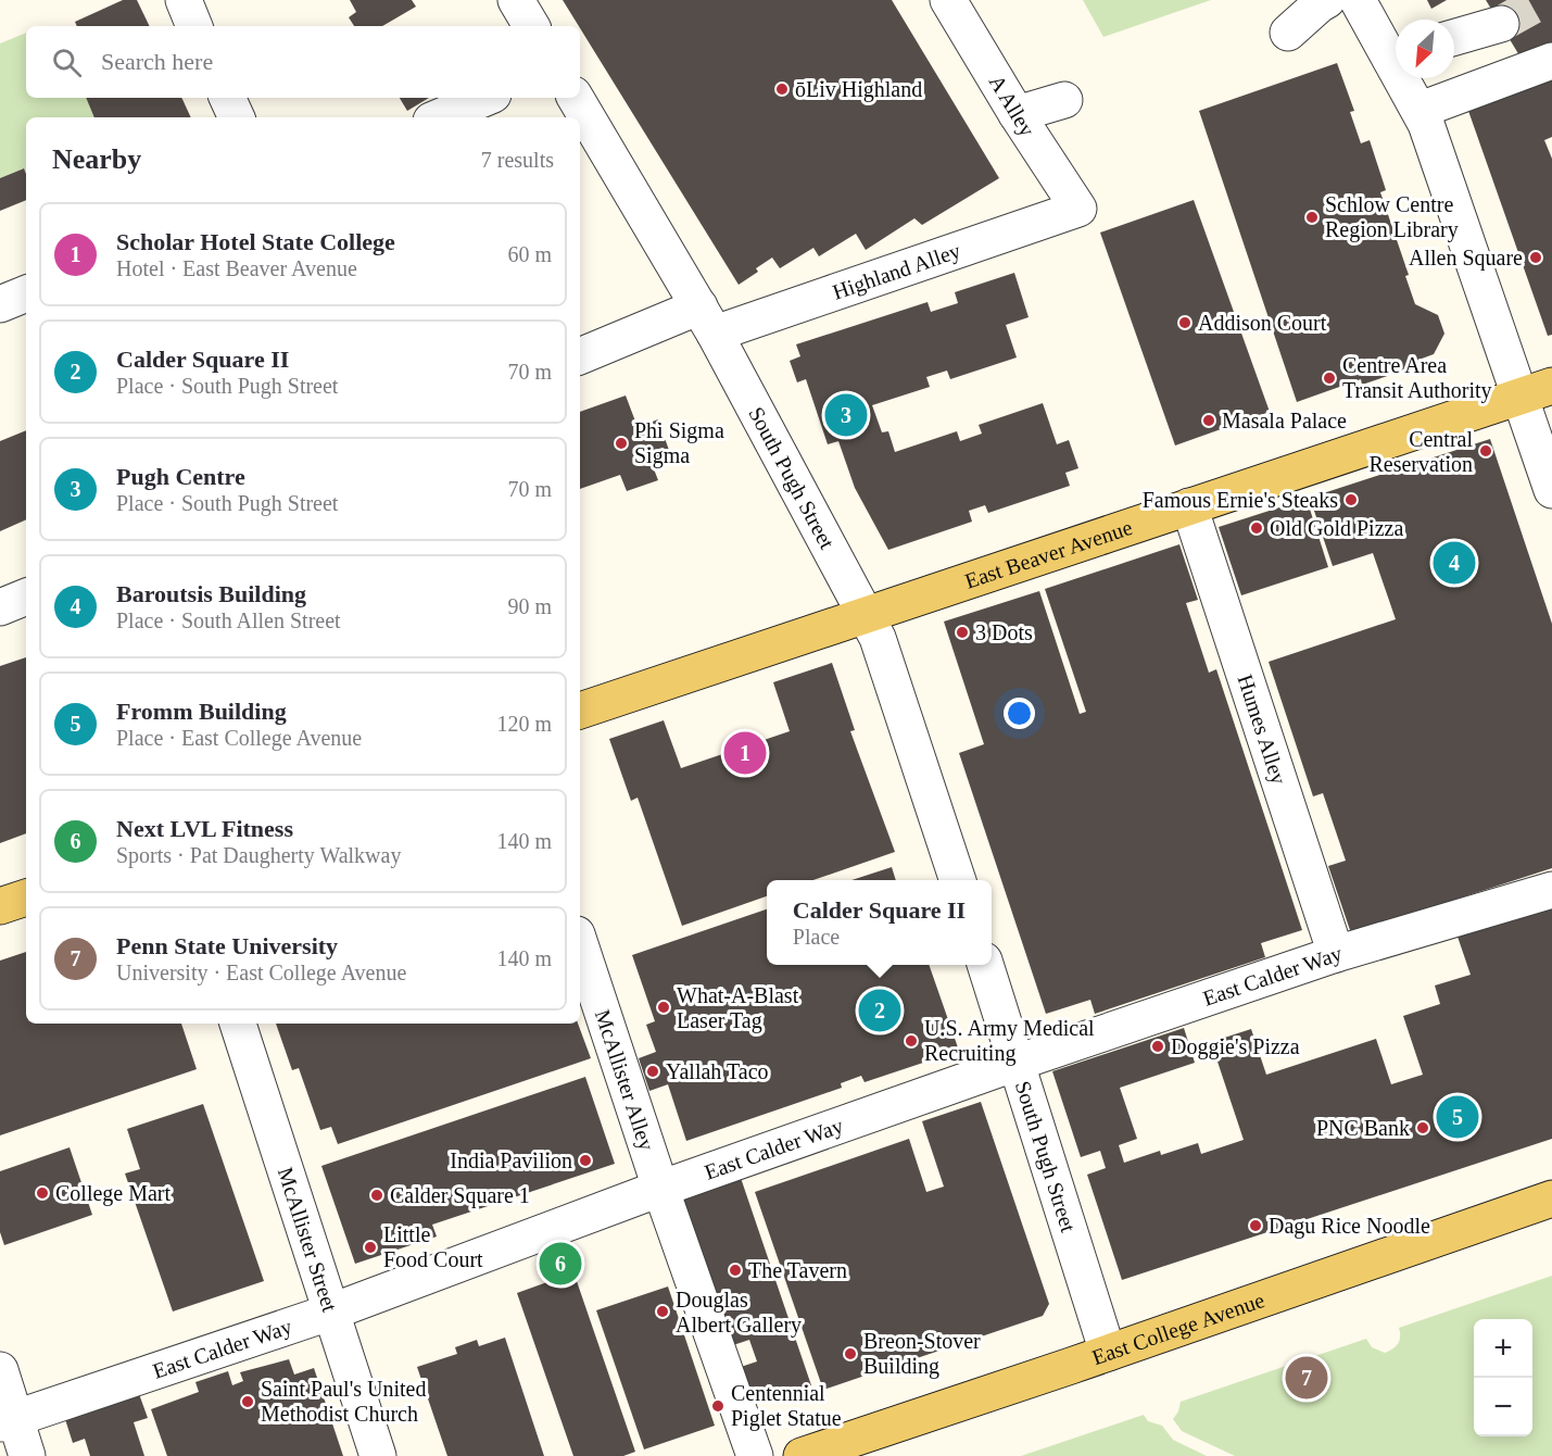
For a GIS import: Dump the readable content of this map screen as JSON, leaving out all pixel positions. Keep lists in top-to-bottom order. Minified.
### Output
{"streets":{"main road":["East Beaver Avenue","East College Avenue"],"street":["A Alley","Highland Alley","South Pugh Street","Humes Alley","East Calder Way","McAllister Alley","McAllister Street"]},"crossings":[["A Alley","Highland Alley"],["Highland Alley","South Pugh Street"],["South Pugh Street","East Beaver Avenue"],["South Pugh Street","East Calder Way"],["South Pugh Street","East College Avenue"],["East Beaver Avenue","Humes Alley"],["Humes Alley","East Calder Way"],["East Calder Way","McAllister Alley"],["East Calder Way","McAllister Street"]],"places":["ōLiv Highland","Schlow Centre Region Library","Allen Square","Addison Court","Centre Area Transit Authority","Masala Palace","Phi Sigma Sigma","Central Reservation","Famous Ernie's Steaks","Old Gold Pizza","3 Dots","What-A-Blast Laser Tag","U.S. Army Medical Recruiting","Doggie's Pizza","Yallah Taco","PNC Bank","India Pavilion","College Mart","Calder Square 1","Dagu Rice Noodle","Little Food Court","The Tavern","Douglas Albert Gallery","Breon-Stover Building","Saint Paul's United Methodist Church","Centennial Piglet Statue"],"north":"bottom left","page":{"search":"Search here","heading":["Nearby","7 results"],"list":[{"mark":"1","name":"Scholar Hotel State College","note":"Hotel · East Beaver Avenue","value":"60 m"},{"mark":"2","name":"Calder Square II","note":"Place · South Pugh Street","value":"70 m"},{"mark":"3","name":"Pugh Centre","note":"Place · South Pugh Street","value":"70 m"},{"mark":"4","name":"Baroutsis Building","note":"Place · South Allen Street","value":"90 m"},{"mark":"5","name":"Fromm Building","note":"Place · East College Avenue","value":"120 m"},{"mark":"6","name":"Next LVL Fitness","note":"Sports · Pat Daugherty Walkway","value":"140 m"},{"mark":"7","name":"Penn State University","note":"University · East College Avenue","value":"140 m"}],"pins":["3","4","1","2","5","6","7"],"popup":["Calder Square II","Place"],"map_buttons":["+","−"]}}
